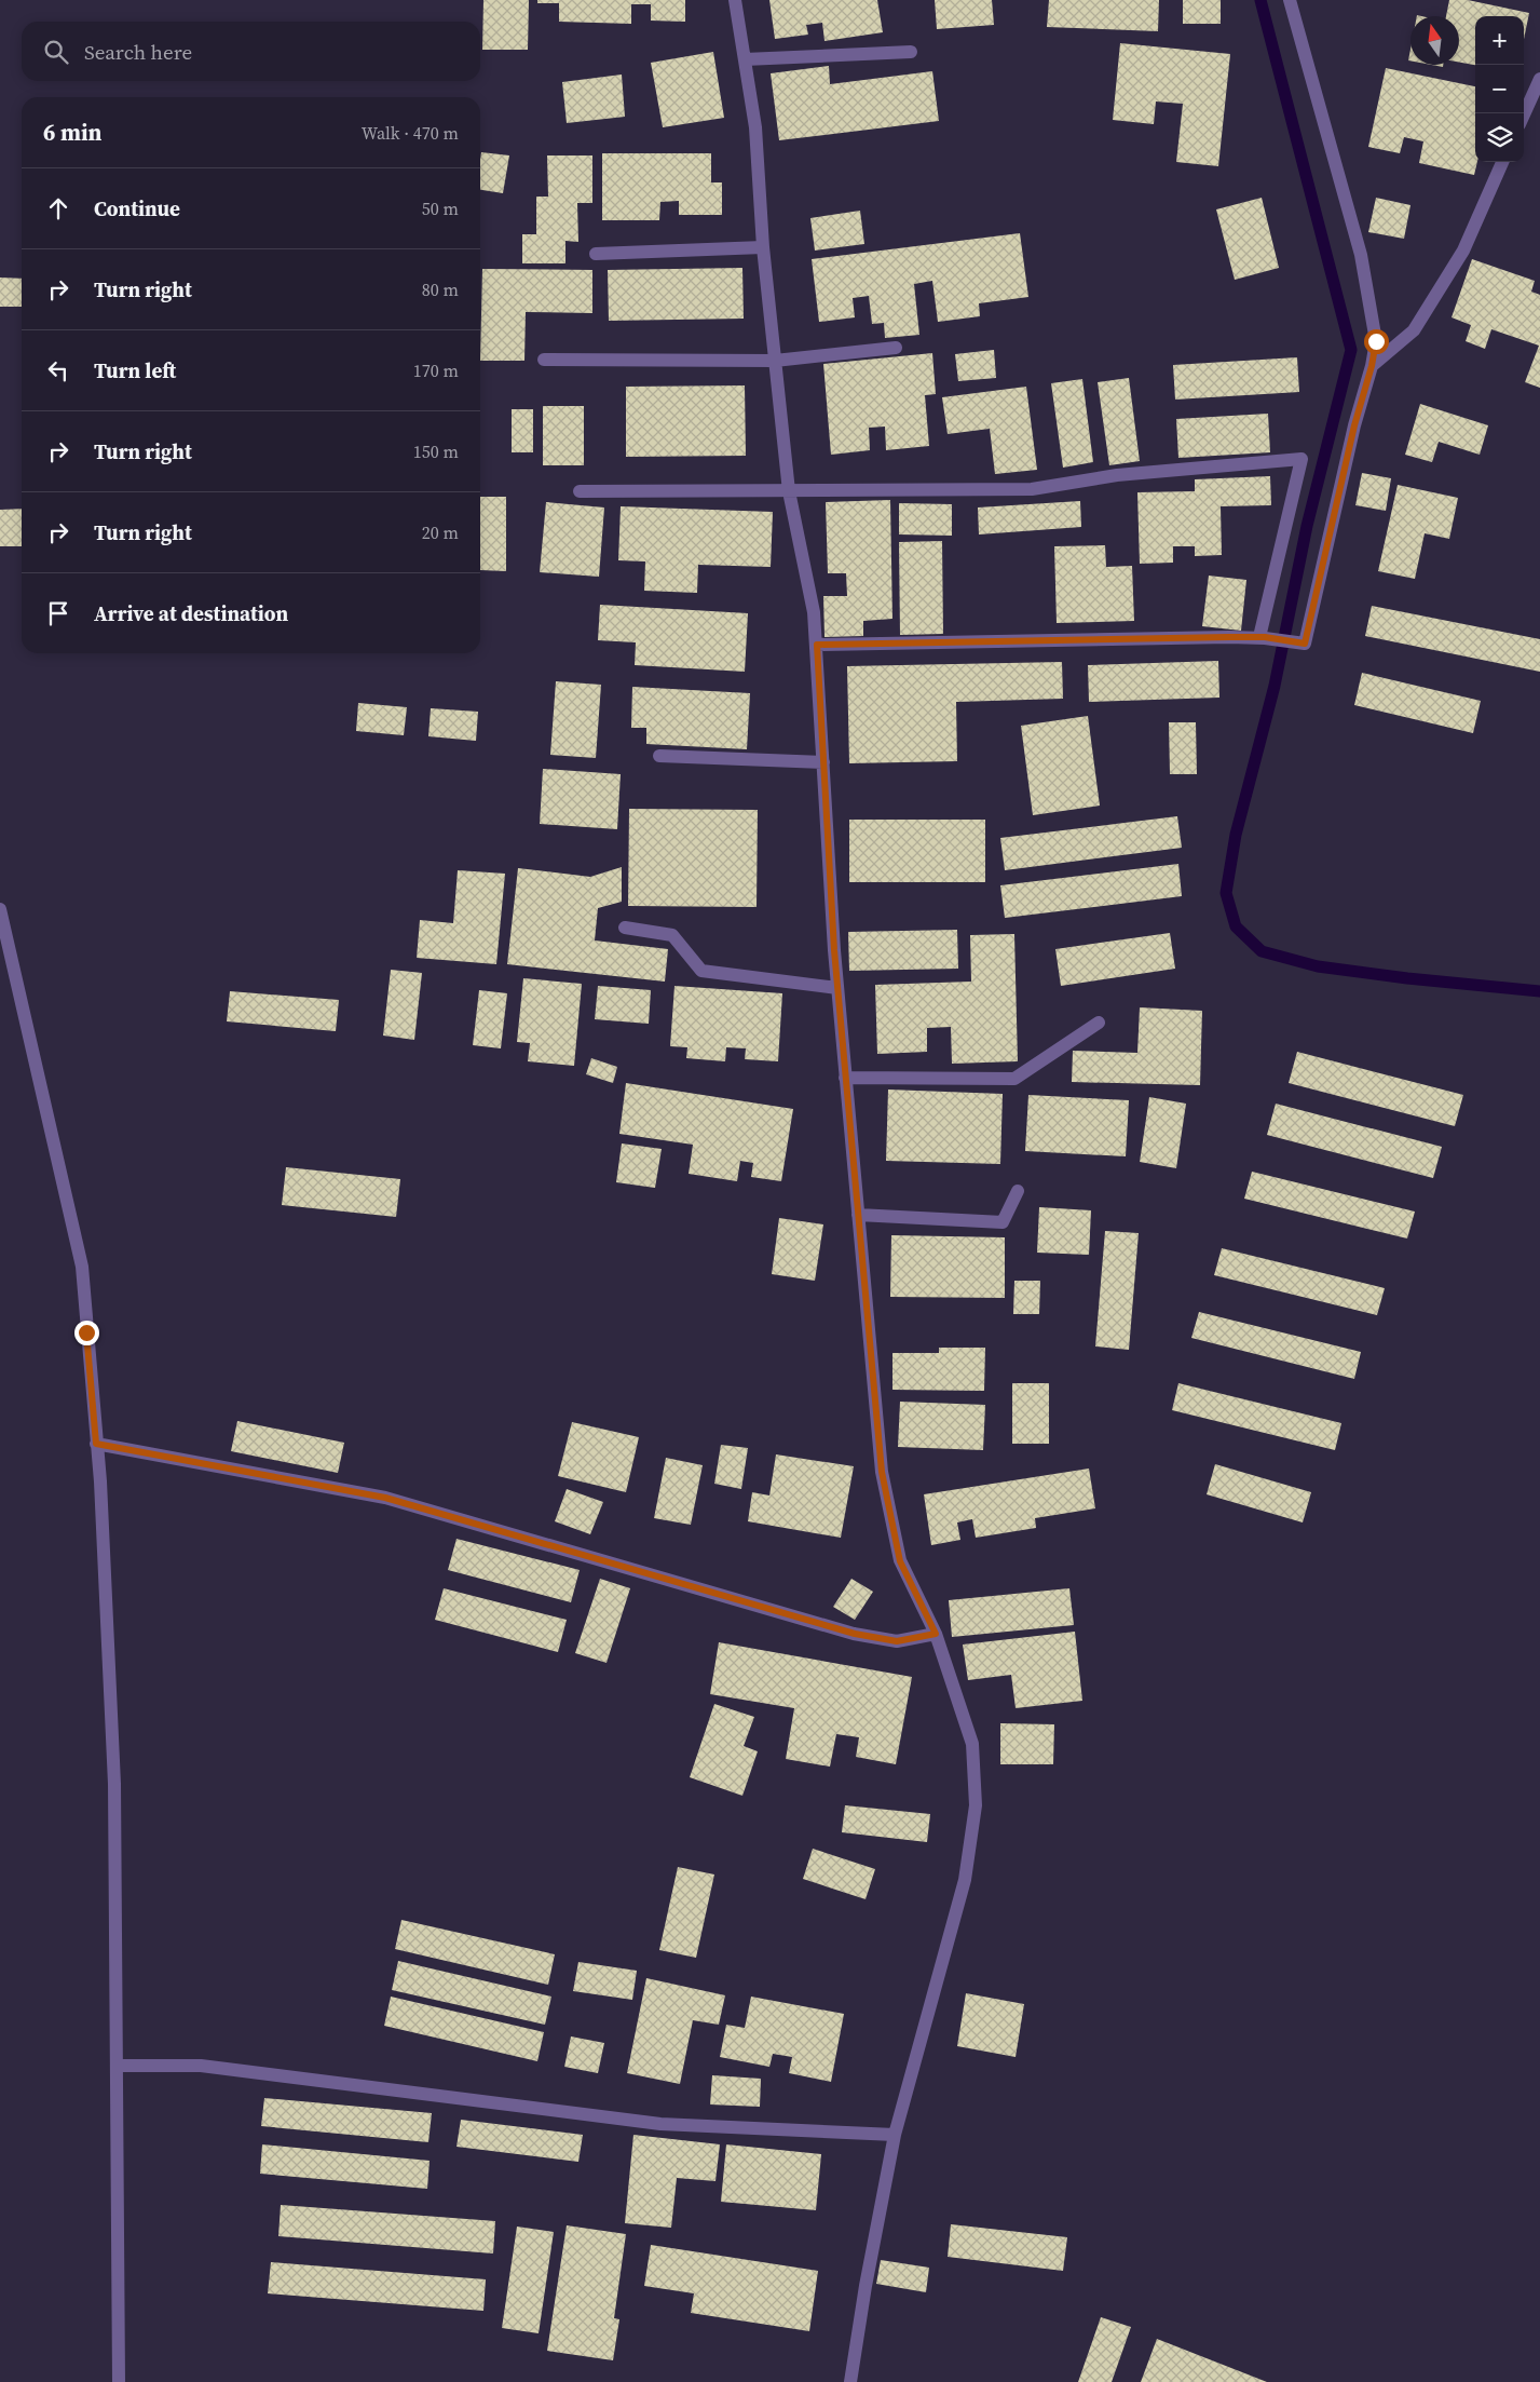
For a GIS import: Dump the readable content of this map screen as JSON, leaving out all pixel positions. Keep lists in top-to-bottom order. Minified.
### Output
{"north":"top","page":{"map_buttons":["+","−"],"search":"Search here","heading":["6 min","Walk · 470 m"],"list":[["Continue","50 m"],["Turn right","80 m"],["Turn left","170 m"],["Turn right","150 m"],["Turn right","20 m"],"Arrive at destination"]}}
